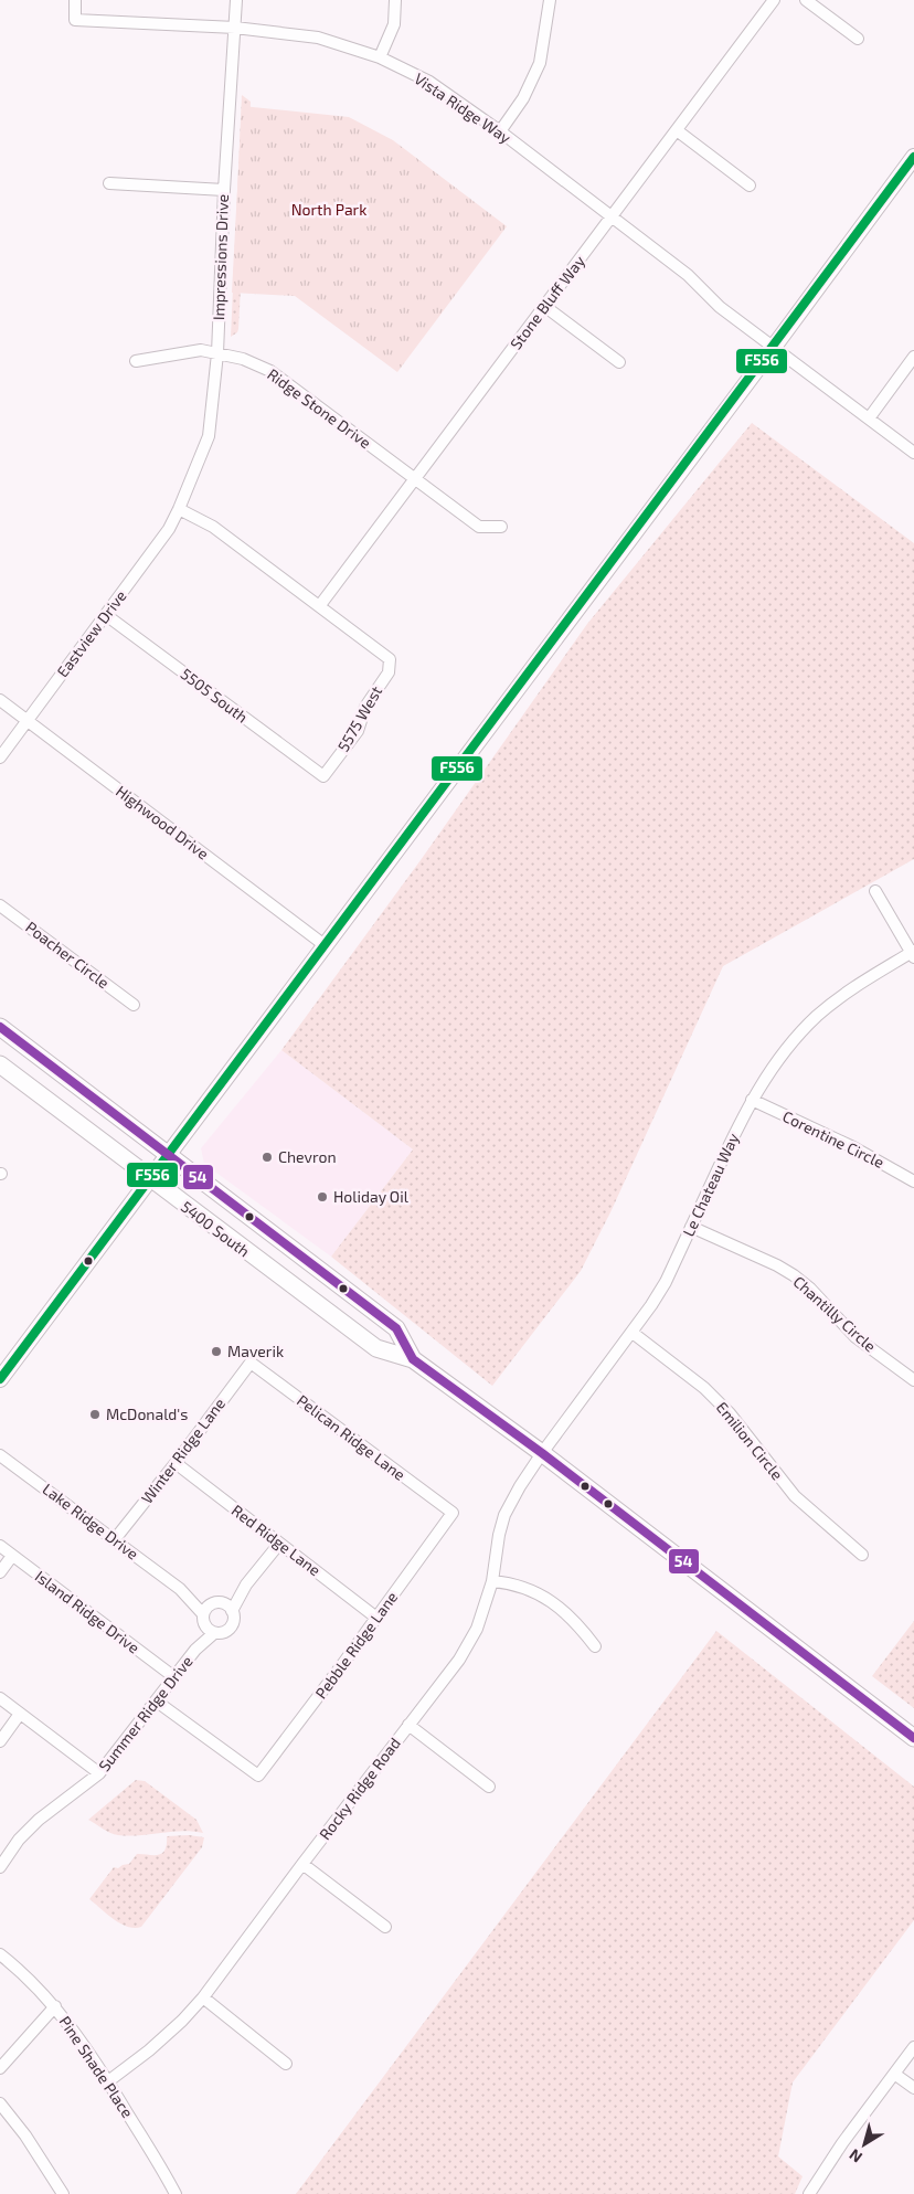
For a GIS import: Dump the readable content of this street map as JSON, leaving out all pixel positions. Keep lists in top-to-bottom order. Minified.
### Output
{"streets":{"main road":["5400 South"],"street":["Vista Ridge Way","Impressions Drive","Stone Bluff Way","Ridge Stone Drive","Eastview Drive","5505 South","5575 West","Highwood Drive","Poacher Circle","Corentine Circle","Le Chateau Way","Chantilly Circle","Pelican Ridge Lane","Emilion Circle","Winter Ridge Lane","Lake Ridge Drive","Red Ridge Lane","Island Ridge Drive","Pebble Ridge Lane","Summer Ridge Drive","Rocky Ridge Road","Pine Shade Place"]},"crossings":[["Vista Ridge Way","Impressions Drive"],["Vista Ridge Way","Stone Bluff Way"],["Impressions Drive","Ridge Stone Drive"],["Impressions Drive","Eastview Drive"],["Stone Bluff Way","Ridge Stone Drive"],["Stone Bluff Way","5575 West"],["Eastview Drive","5505 South"],["Eastview Drive","Highwood Drive"],["5505 South","5575 West"],["Corentine Circle","Le Chateau Way"],["Le Chateau Way","5400 South"],["Le Chateau Way","Chantilly Circle"],["Le Chateau Way","Emilion Circle"],["Le Chateau Way","Rocky Ridge Road"],["5400 South","Rocky Ridge Road"],["Pelican Ridge Lane","Winter Ridge Lane"],["Pelican Ridge Lane","Pebble Ridge Lane"],["Winter Ridge Lane","Lake Ridge Drive"],["Winter Ridge Lane","Red Ridge Lane"],["Lake Ridge Drive","Summer Ridge Drive"],["Red Ridge Lane","Pebble Ridge Lane"],["Island Ridge Drive","Summer Ridge Drive"],["Pebble Ridge Lane","Summer Ridge Drive"],["Rocky Ridge Road","Pine Shade Place"]],"parks":["North Park"],"places":["Chevron","Holiday Oil","Maverik","McDonald's"],"lines":["transit line F556","transit line 54"],"north":"bottom left"}
